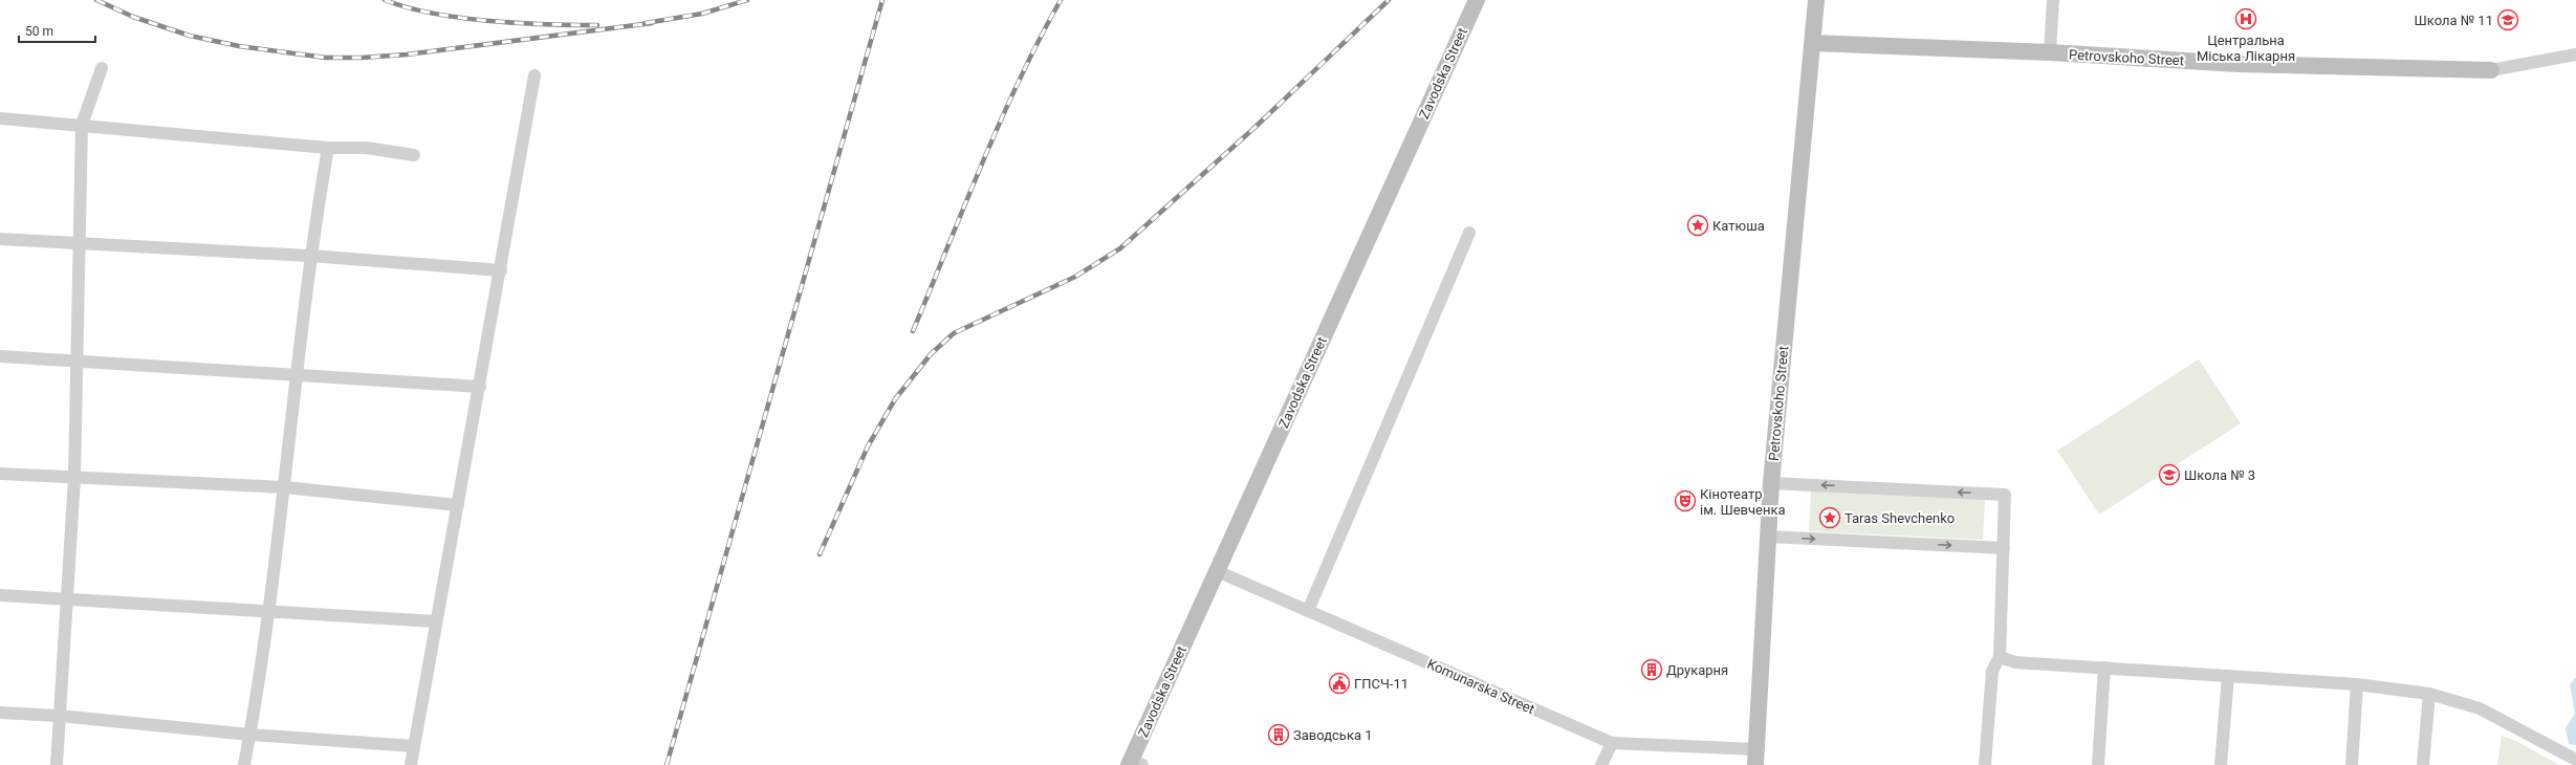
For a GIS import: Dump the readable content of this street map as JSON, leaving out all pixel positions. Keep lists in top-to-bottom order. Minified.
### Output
{"streets":{"main road":["Petrovskoho Street","Zavodska Street"],"street":["Komunarska Street"]},"crossings":[["Petrovskoho Street","Komunarska Street"],["Zavodska Street","Komunarska Street"]],"places":{"hospital":["Центральна Міська Лікарня"],"school or university":["Школа № 11","Школа № 3"],"place":["Катюша","Taras Shevchenko"],"theatre":["Кінотеатр ім. Шевченка"],"building":["Друкарня","Заводська 1"],"public building":["ГПСЧ-11"]},"scale_bar":"50 m"}
